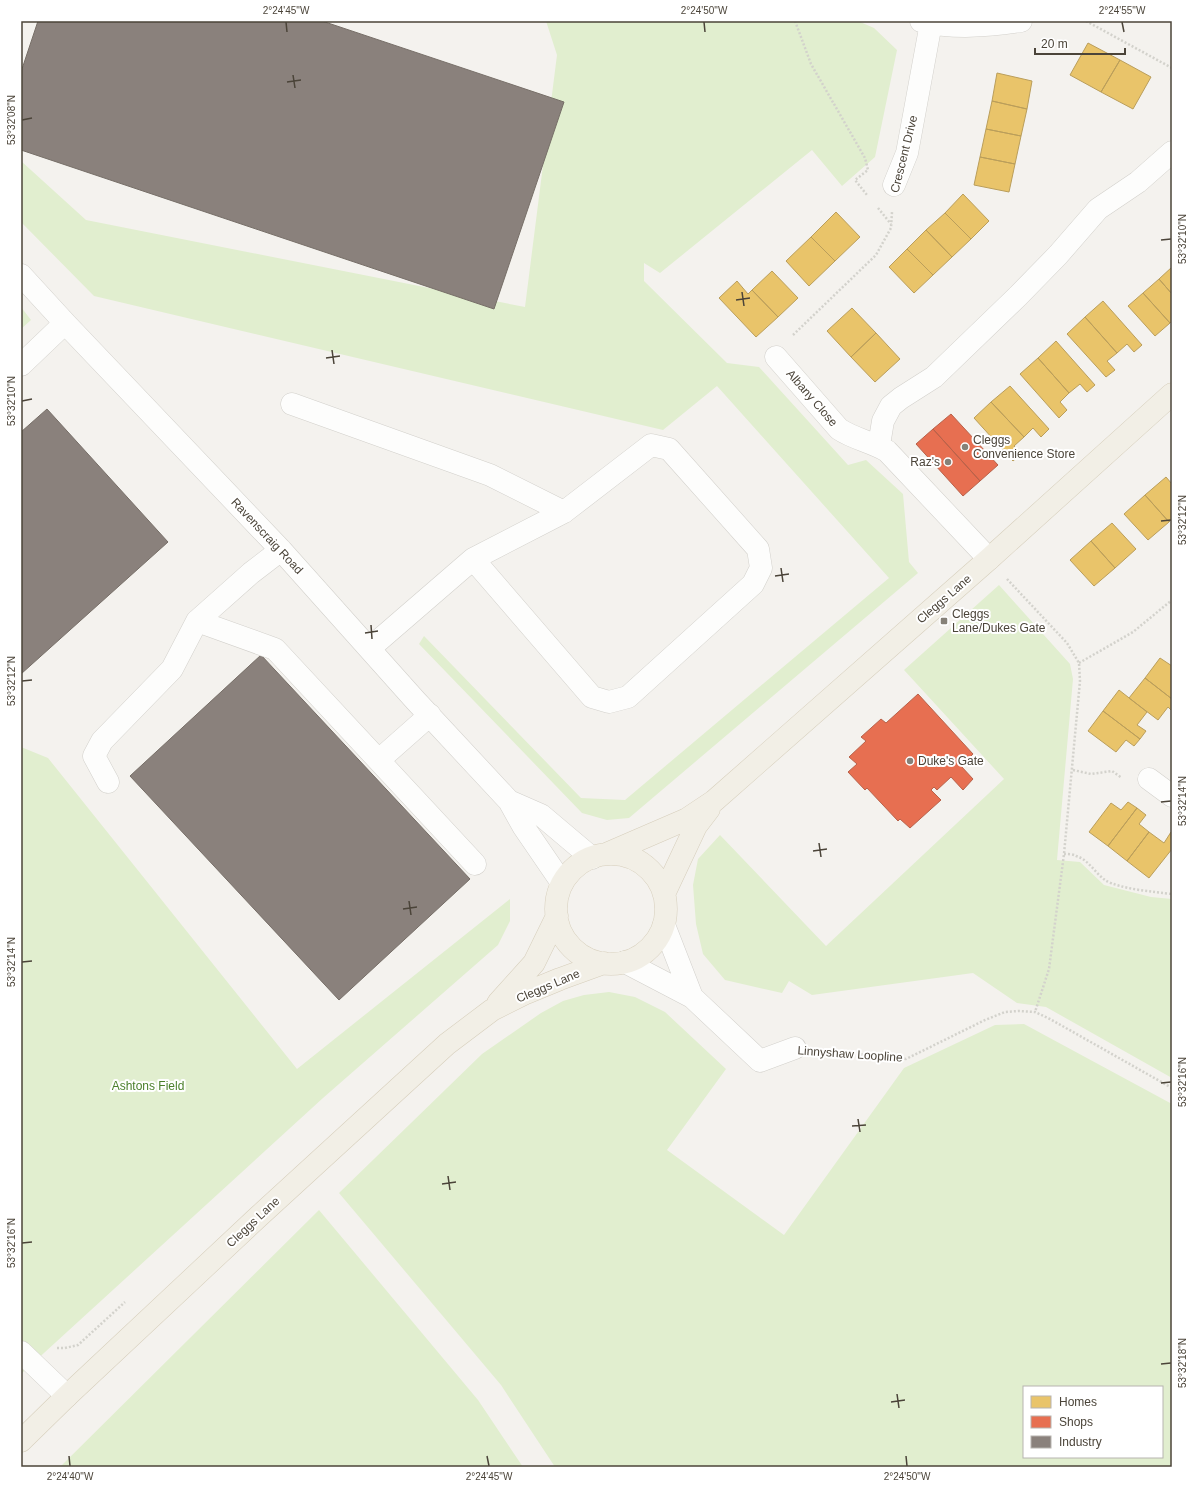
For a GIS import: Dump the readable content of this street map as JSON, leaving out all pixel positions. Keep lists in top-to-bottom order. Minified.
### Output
{"streets":{"main road":["Cleggs Lane"],"street":["Crescent Drive","Albany Close","Ravenscraig Road","Linnyshaw Loopline"]},"crossings":[["Crescent Drive","Albany Close"],["Albany Close","Cleggs Lane"],["Ravenscraig Road","Cleggs Lane"]],"parks":["Ashtons Field"],"places":{"other":["Cleggs Convenience Store","Raz's","Duke's Gate"],"transit":["Cleggs Lane/Dukes Gate"]},"legend":["Homes","Shops","Industry"],"scale_bar":"20 m","coordinates":["2°24'45\"W","2°24'50\"W","2°24'55\"W","53°32'08\"N","53°32'10\"N","53°32'12\"N","53°32'14\"N","53°32'16\"N","53°32'18\"N","2°24'40\"W"]}
